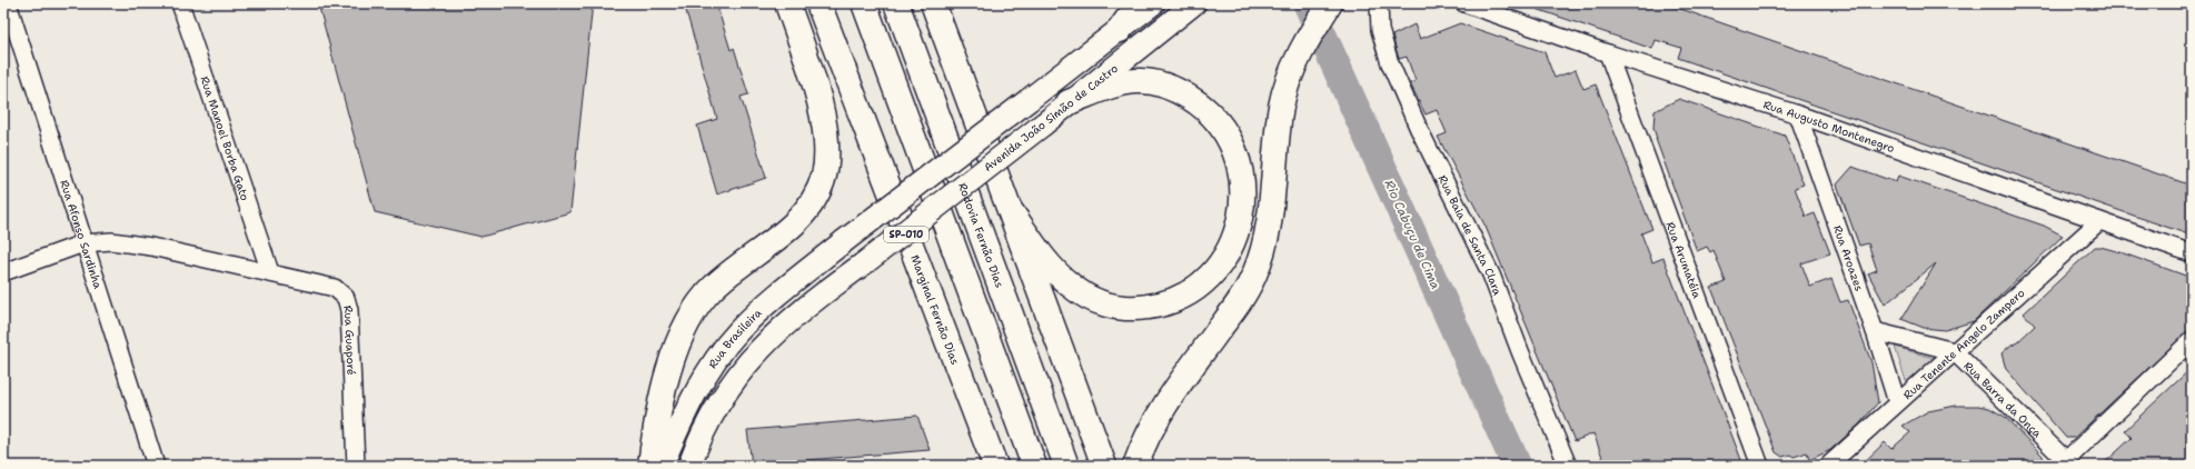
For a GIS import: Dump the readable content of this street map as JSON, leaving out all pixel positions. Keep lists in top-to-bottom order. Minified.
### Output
{"streets":{"highway":["SP-010","Rodovia Fernão Dias","Marginal Fernão Dias"],"main road":["Avenida João Simão de Castro","Rua Brasileira"],"street":["Rua Augusto Montenegro","Rua Manoel Borba Gato","Rua Afonso Sardinha","Rua Baia de Santa Clara","Rua Aroazes","Rua Arumatéia","Rua Guaporé","Rua Tenente Angelo Zampero","Rua Barra da Onça"]},"crossings":[["Rua Augusto Montenegro","Rua Aroazes"],["Rua Augusto Montenegro","Rua Arumatéia"],["Rua Augusto Montenegro","Rua Tenente Angelo Zampero"],["Rua Manoel Borba Gato","Rua Guaporé"],["Rua Afonso Sardinha","Rua Guaporé"],["Rua Aroazes","Rua Tenente Angelo Zampero"],["Rua Aroazes","Rua Barra da Onça"],["Rua Tenente Angelo Zampero","Rua Barra da Onça"]],"water":["Rio Cabuçu de Cima"]}
